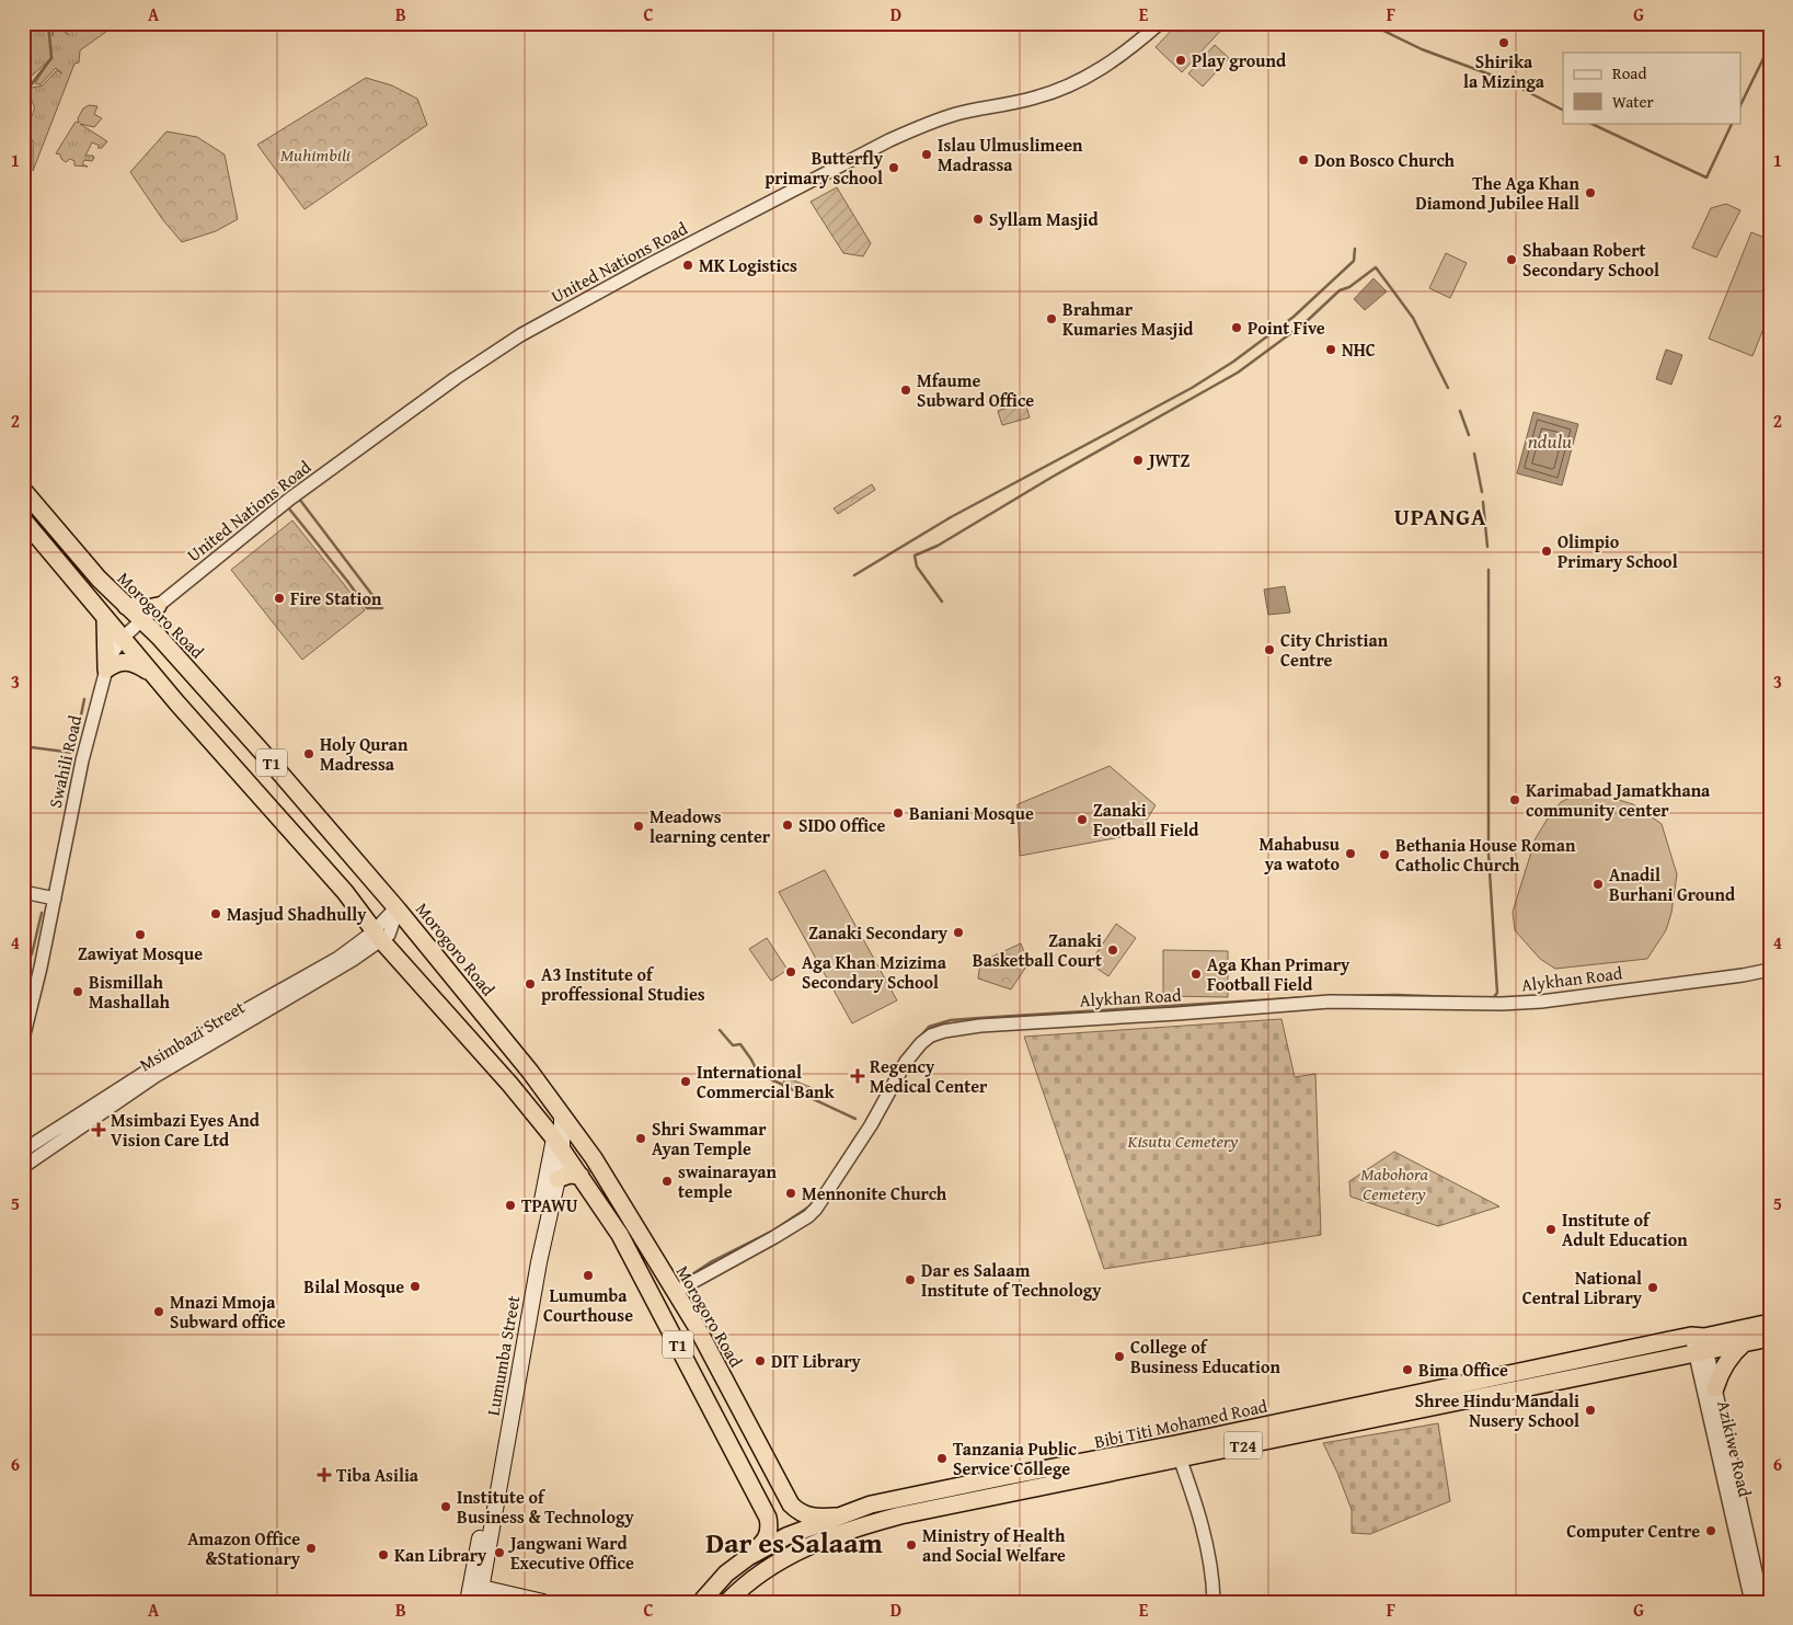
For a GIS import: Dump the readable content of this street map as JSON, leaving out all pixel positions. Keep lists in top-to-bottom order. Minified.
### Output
{"streets":{"highway":["Morogoro Road","T1","Bibi Titi Mohamed Road","T24"],"main road":["Lumumba Street"],"street":["United Nations Road","Swahili Road","Alykhan Road","Msimbazi Street","Azikiwe Road"]},"crossings":[["United Nations Road","Morogoro Road"],["United Nations Road","Swahili Road"],["United Nations Road","T1"],["Morogoro Road","Alykhan Road"],["Morogoro Road","Lumumba Street"],["Morogoro Road","Bibi Titi Mohamed Road"],["Swahili Road","T1"],["T1","Msimbazi Street"],["T1","Lumumba Street"],["T1","Bibi Titi Mohamed Road"],["Bibi Titi Mohamed Road","Azikiwe Road"]],"districts":["UPANGA","Dar es Salaam"],"water":["ndulu"],"parks":["Muhimbili","Kisutu Cemetery","Mabohora Cemetery"],"places":{"other":["Shirika la Mizinga","Play ground","Islau Ulmuslimeen Madrassa","Don Bosco Church","Butterfly primary school","The Aga Khan Diamond Jubilee Hall","Syllam Masjid","Shabaan Robert Secondary School","MK Logistics","Brahmar Kumaries Masjid","Point Five","NHC","Mfaume Subward Office","JWTZ","Olimpio Primary School","Fire Station","City Christian Centre","Holy Quran Madressa","Karimabad Jamatkhana community center","Baniani Mosque","Zanaki Football Field","SIDO Office","Meadows learning center","Mahabusu ya watoto","Bethania House Roman Catholic Church","Anadil Burhani Ground","Masjud Shadhully","Zanaki Secondary","Zawiyat Mosque","Zanaki Basketball Court","Aga Khan Mzizima Secondary School","Aga Khan Primary Football Field","A3 Institute of proffessional Studies","Bismillah Mashallah","International Commercial Bank","Shri Swammar Ayan Temple","swainarayan temple","Mennonite Church","TPAWU","Institute of Adult Education","Lumumba Courthouse","Dar es Salaam Institute of Technology","Bilal Mosque","National Central Library","Mnazi Mmoja Subward office","College of Business Education","DIT Library","Bima Office","Shree Hindu Mandali Nusery School","Tanzania Public Service College","Institute of Business & Technology","Computer Centre","Ministry of Health and Social Welfare","Amazon Office &Stationary","Jangwani Ward Executive Office","Kan Library"],"health":["Regency Medical Center","Msimbazi Eyes And Vision Care Ltd","Tiba Asilia"]},"legend":["Road","Water"],"grid":{"columns":["A","B","C","D","E","F","G"],"rows":["1","2","3","4","5","6"]}}
